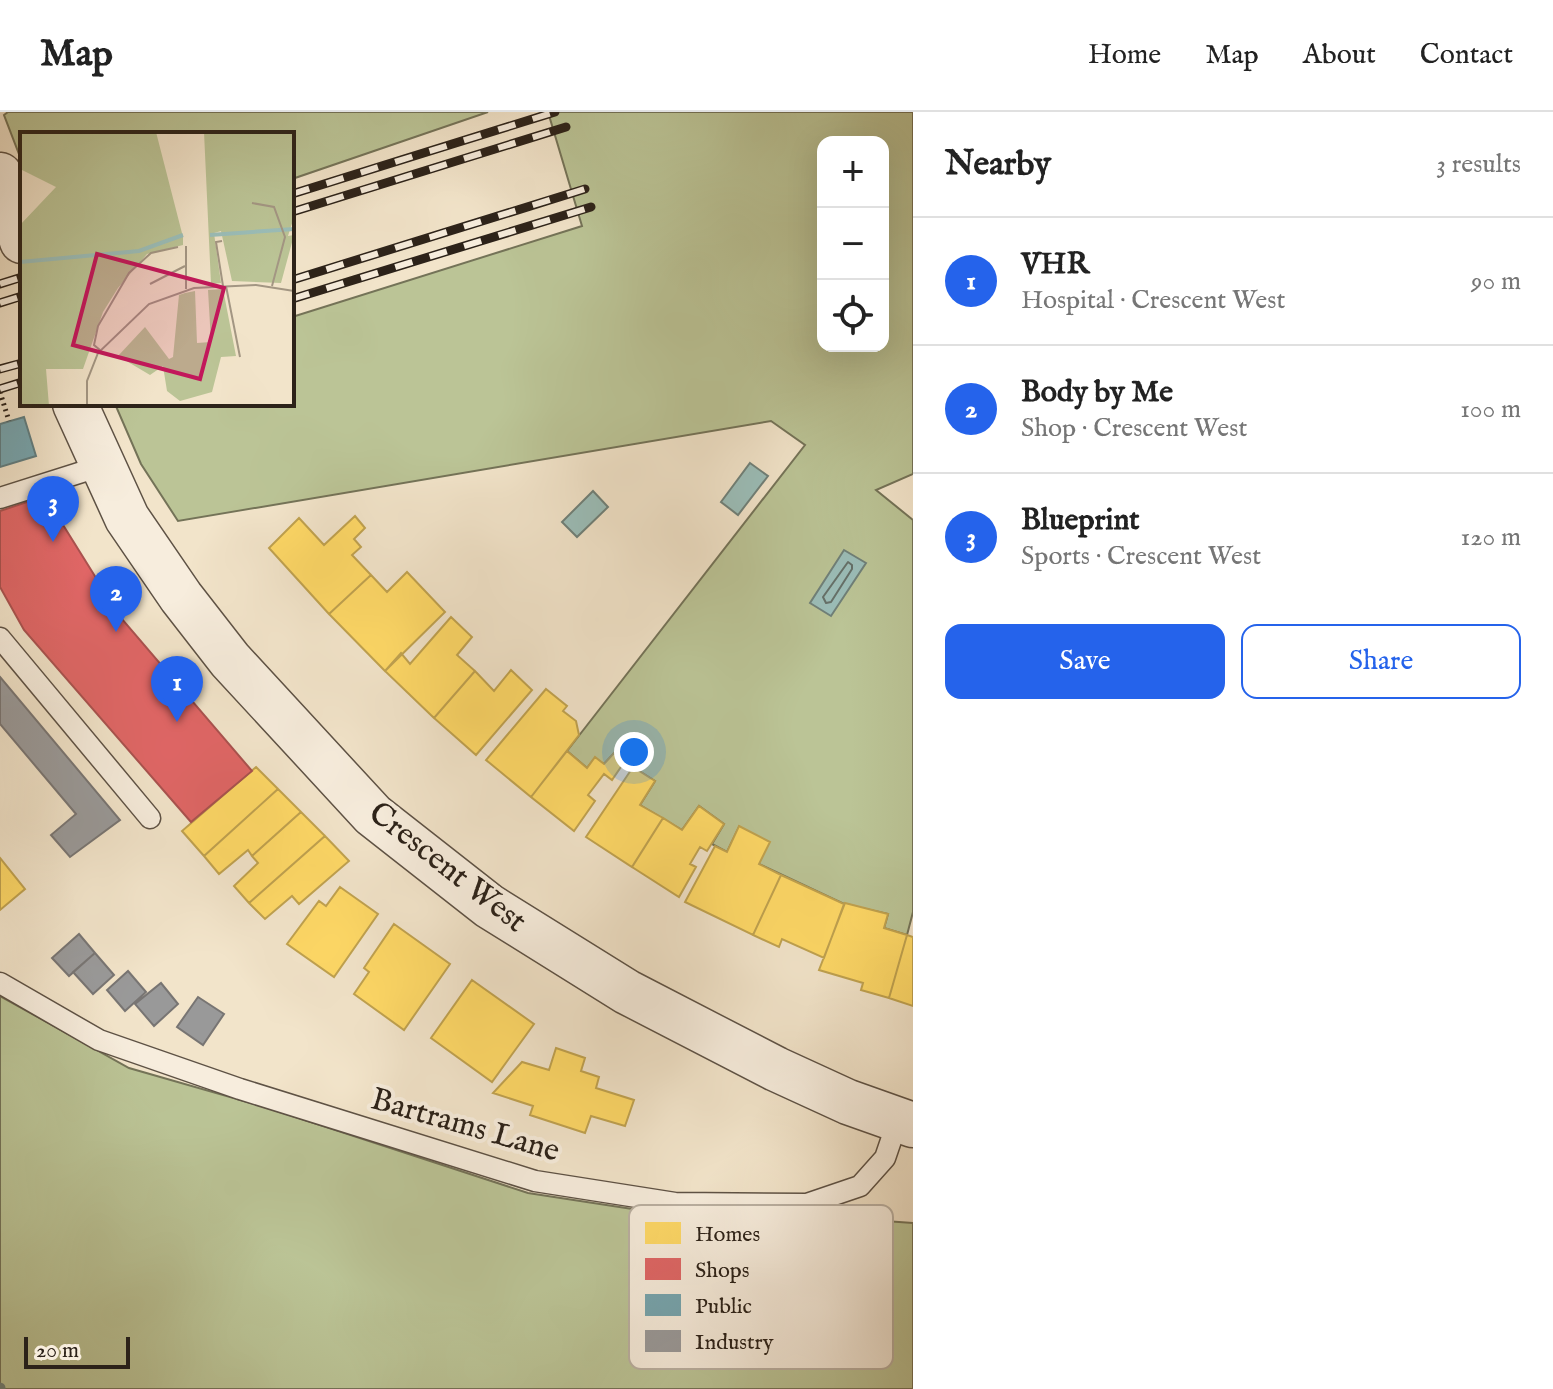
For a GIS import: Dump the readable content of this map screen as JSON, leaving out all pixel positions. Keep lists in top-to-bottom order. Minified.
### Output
{"streets":{"street":["Crescent West"],"lane":["Bartrams Lane"]},"crossings":[["Crescent West","Bartrams Lane"]],"legend":["Homes","Shops","Public","Industry"],"scale_bar":"20 m","page":{"header":"Map","nav":["Home","Map","About","Contact"],"heading":["Nearby","3 results"],"map_buttons":["+","−"],"list":[{"mark":"1","name":"VHR","note":"Hospital · Crescent West","value":"90 m"},{"mark":"2","name":"Body by Me","note":"Shop · Crescent West","value":"100 m"},{"mark":"3","name":"Blueprint","note":"Sports · Crescent West","value":"120 m"}],"pins":["3","2","1"],"buttons":["Save","Share"],"scale":"20 m"}}
